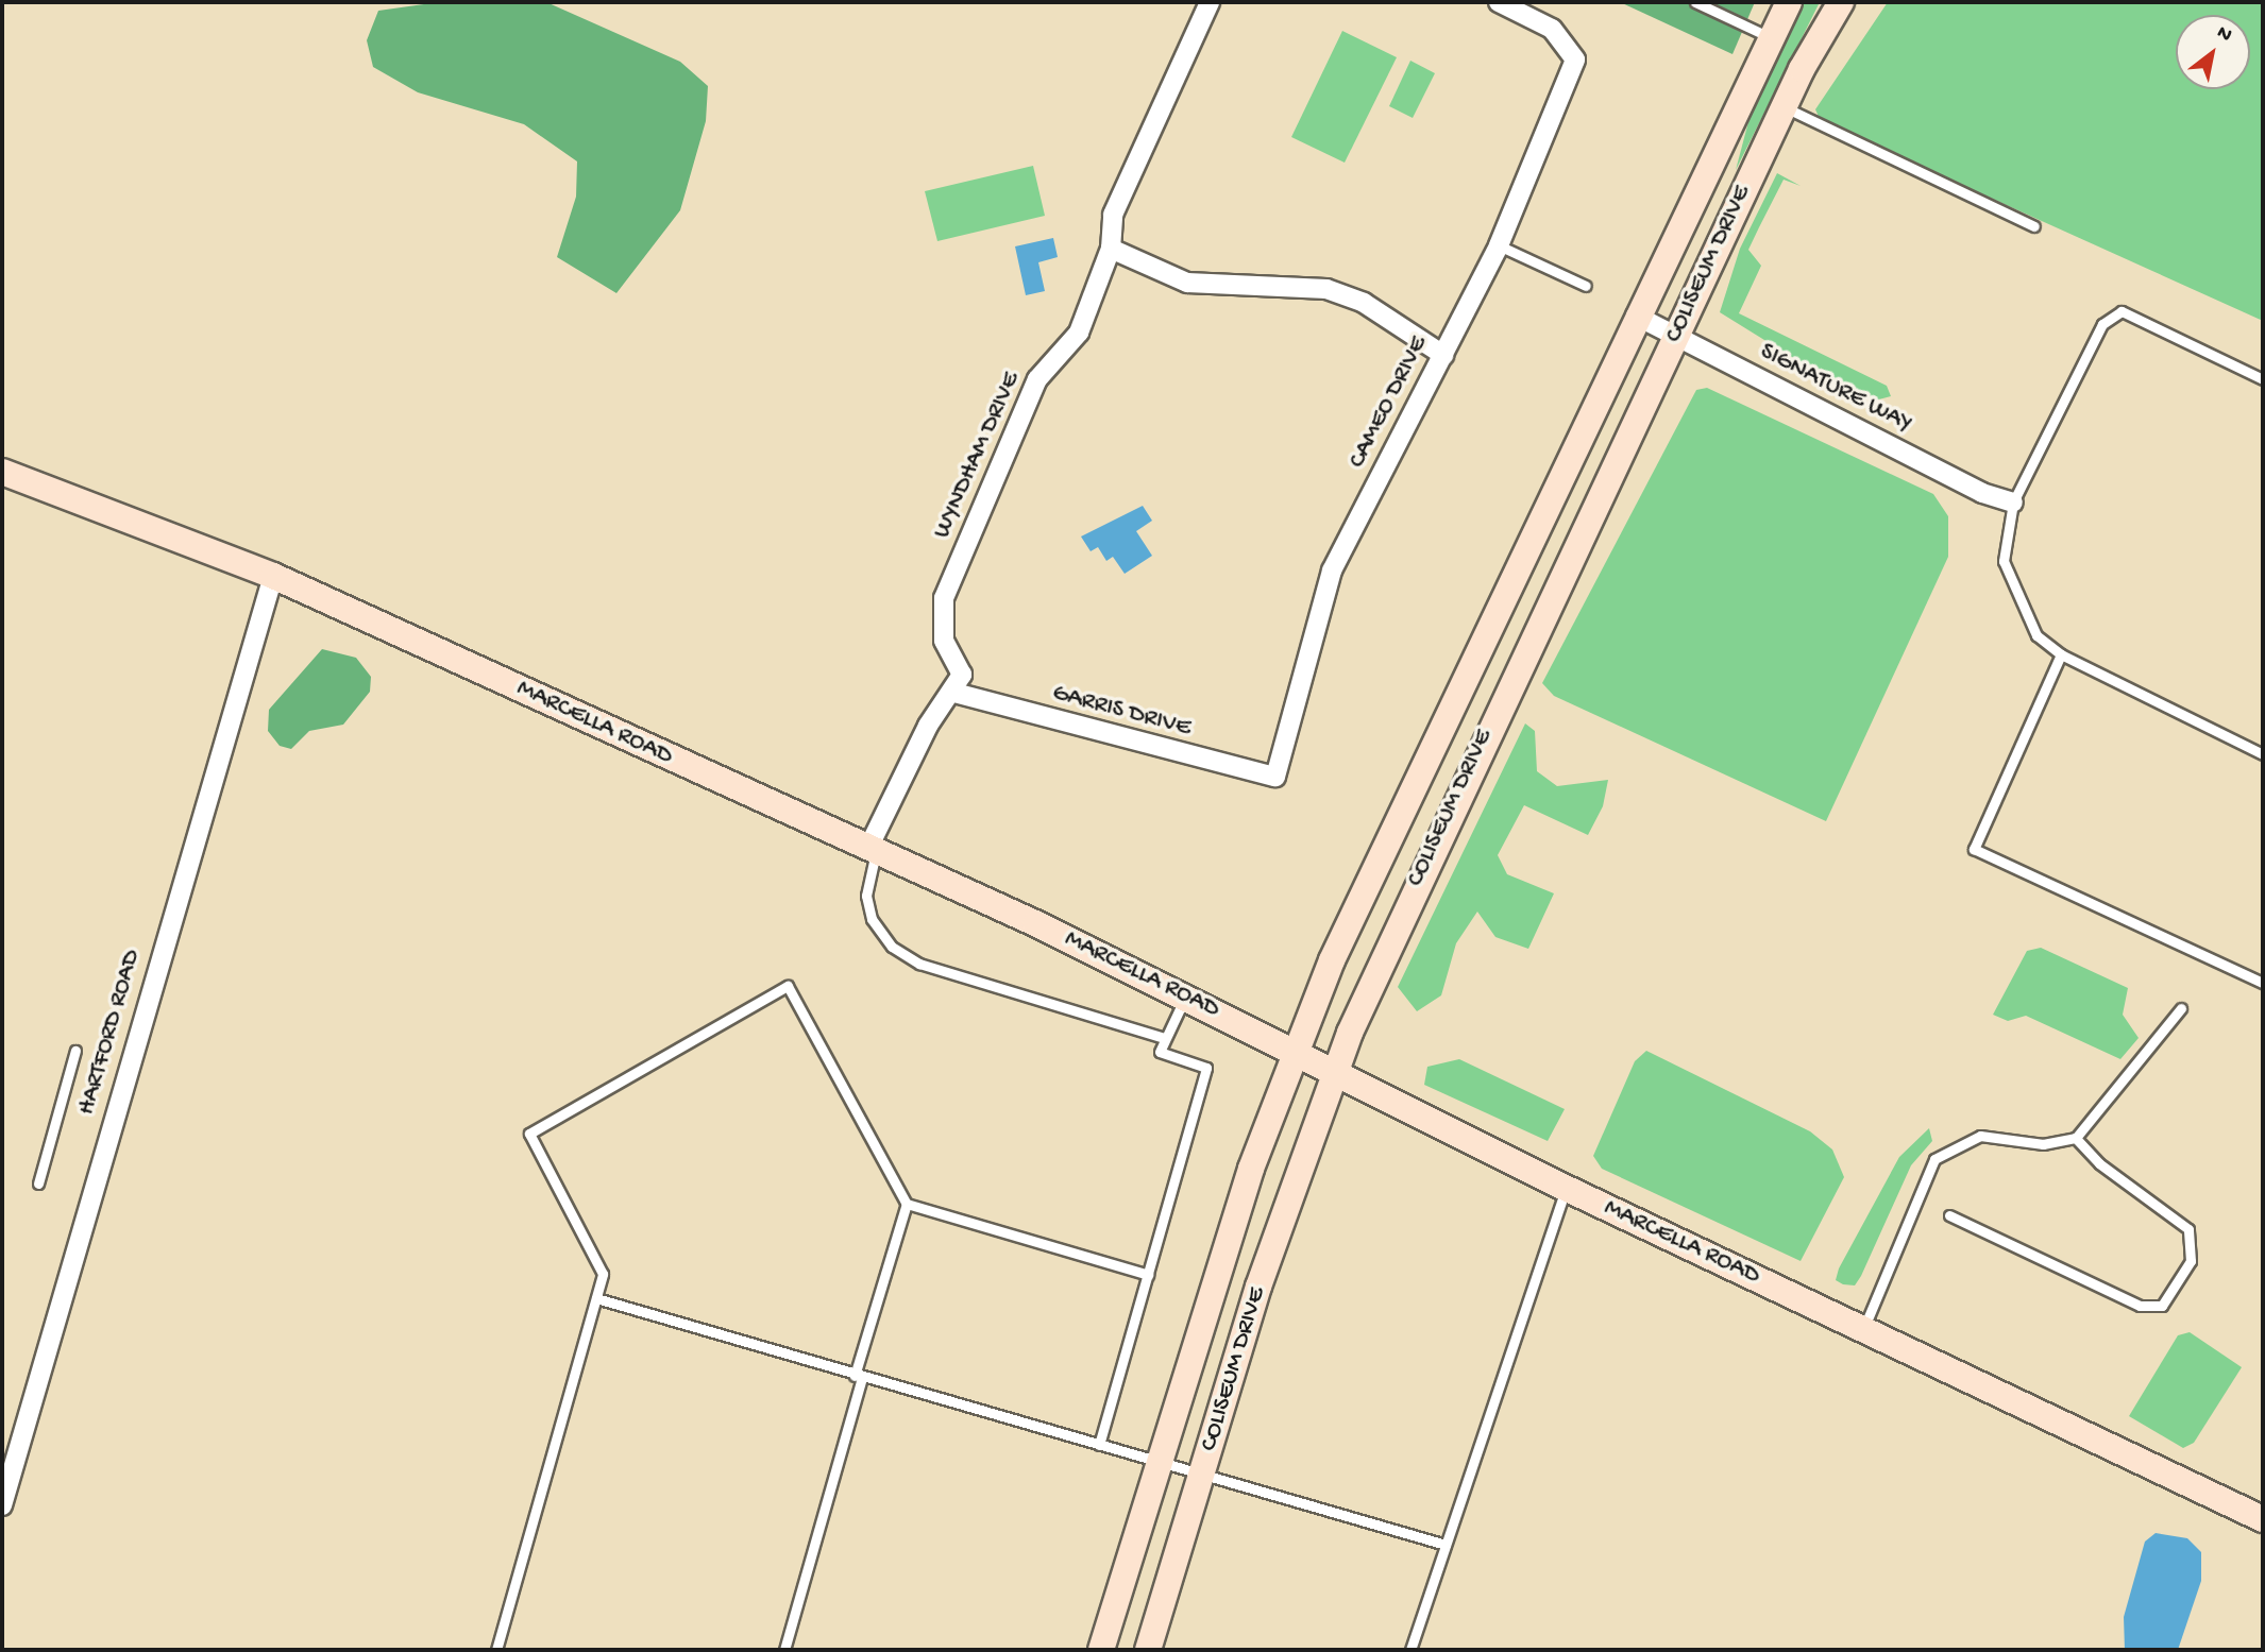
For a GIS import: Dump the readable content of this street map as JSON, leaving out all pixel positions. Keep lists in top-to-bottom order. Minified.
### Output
{"streets":{"street":["COLISEUM DRIVE","SIGNATURE WAY","CAMEO DRIVE","WYNDHAM DRIVE","GARRIS DRIVE","MARCELLA ROAD","HARTFORD ROAD"]},"crossings":[["COLISEUM DRIVE","SIGNATURE WAY"],["COLISEUM DRIVE","MARCELLA ROAD"],["CAMEO DRIVE","GARRIS DRIVE"],["WYNDHAM DRIVE","GARRIS DRIVE"],["MARCELLA ROAD","HARTFORD ROAD"]],"north":"top right"}
